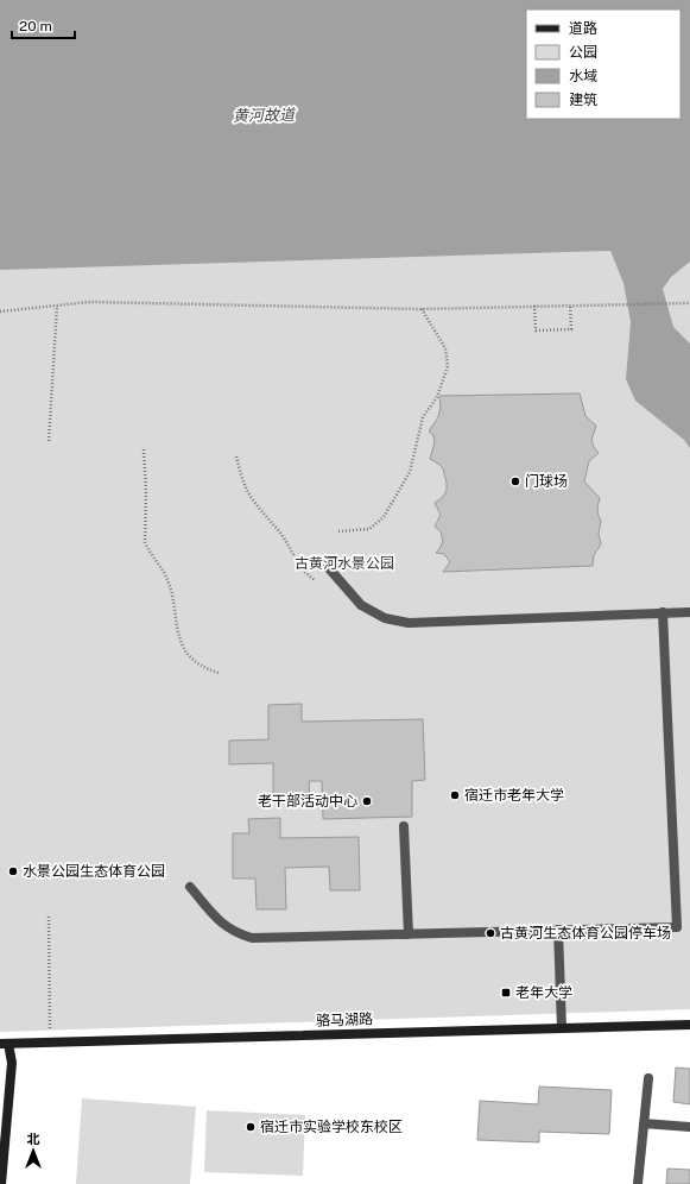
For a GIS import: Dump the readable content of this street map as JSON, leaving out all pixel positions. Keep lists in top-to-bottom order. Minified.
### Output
{"streets":{"street":["骆马湖路"]},"water":["黄河故道"],"parks":["古黄河水景公园"],"places":{"other":["门球场","宿迁市老年大学","老干部活动中心","水景公园生态体育公园","古黄河生态体育公园停车场","宿迁市实验学校东校区"],"transit":["老年大学"]},"legend":["道路","公园","水域","建筑"],"scale_bar":"20 m","north":"top"}
